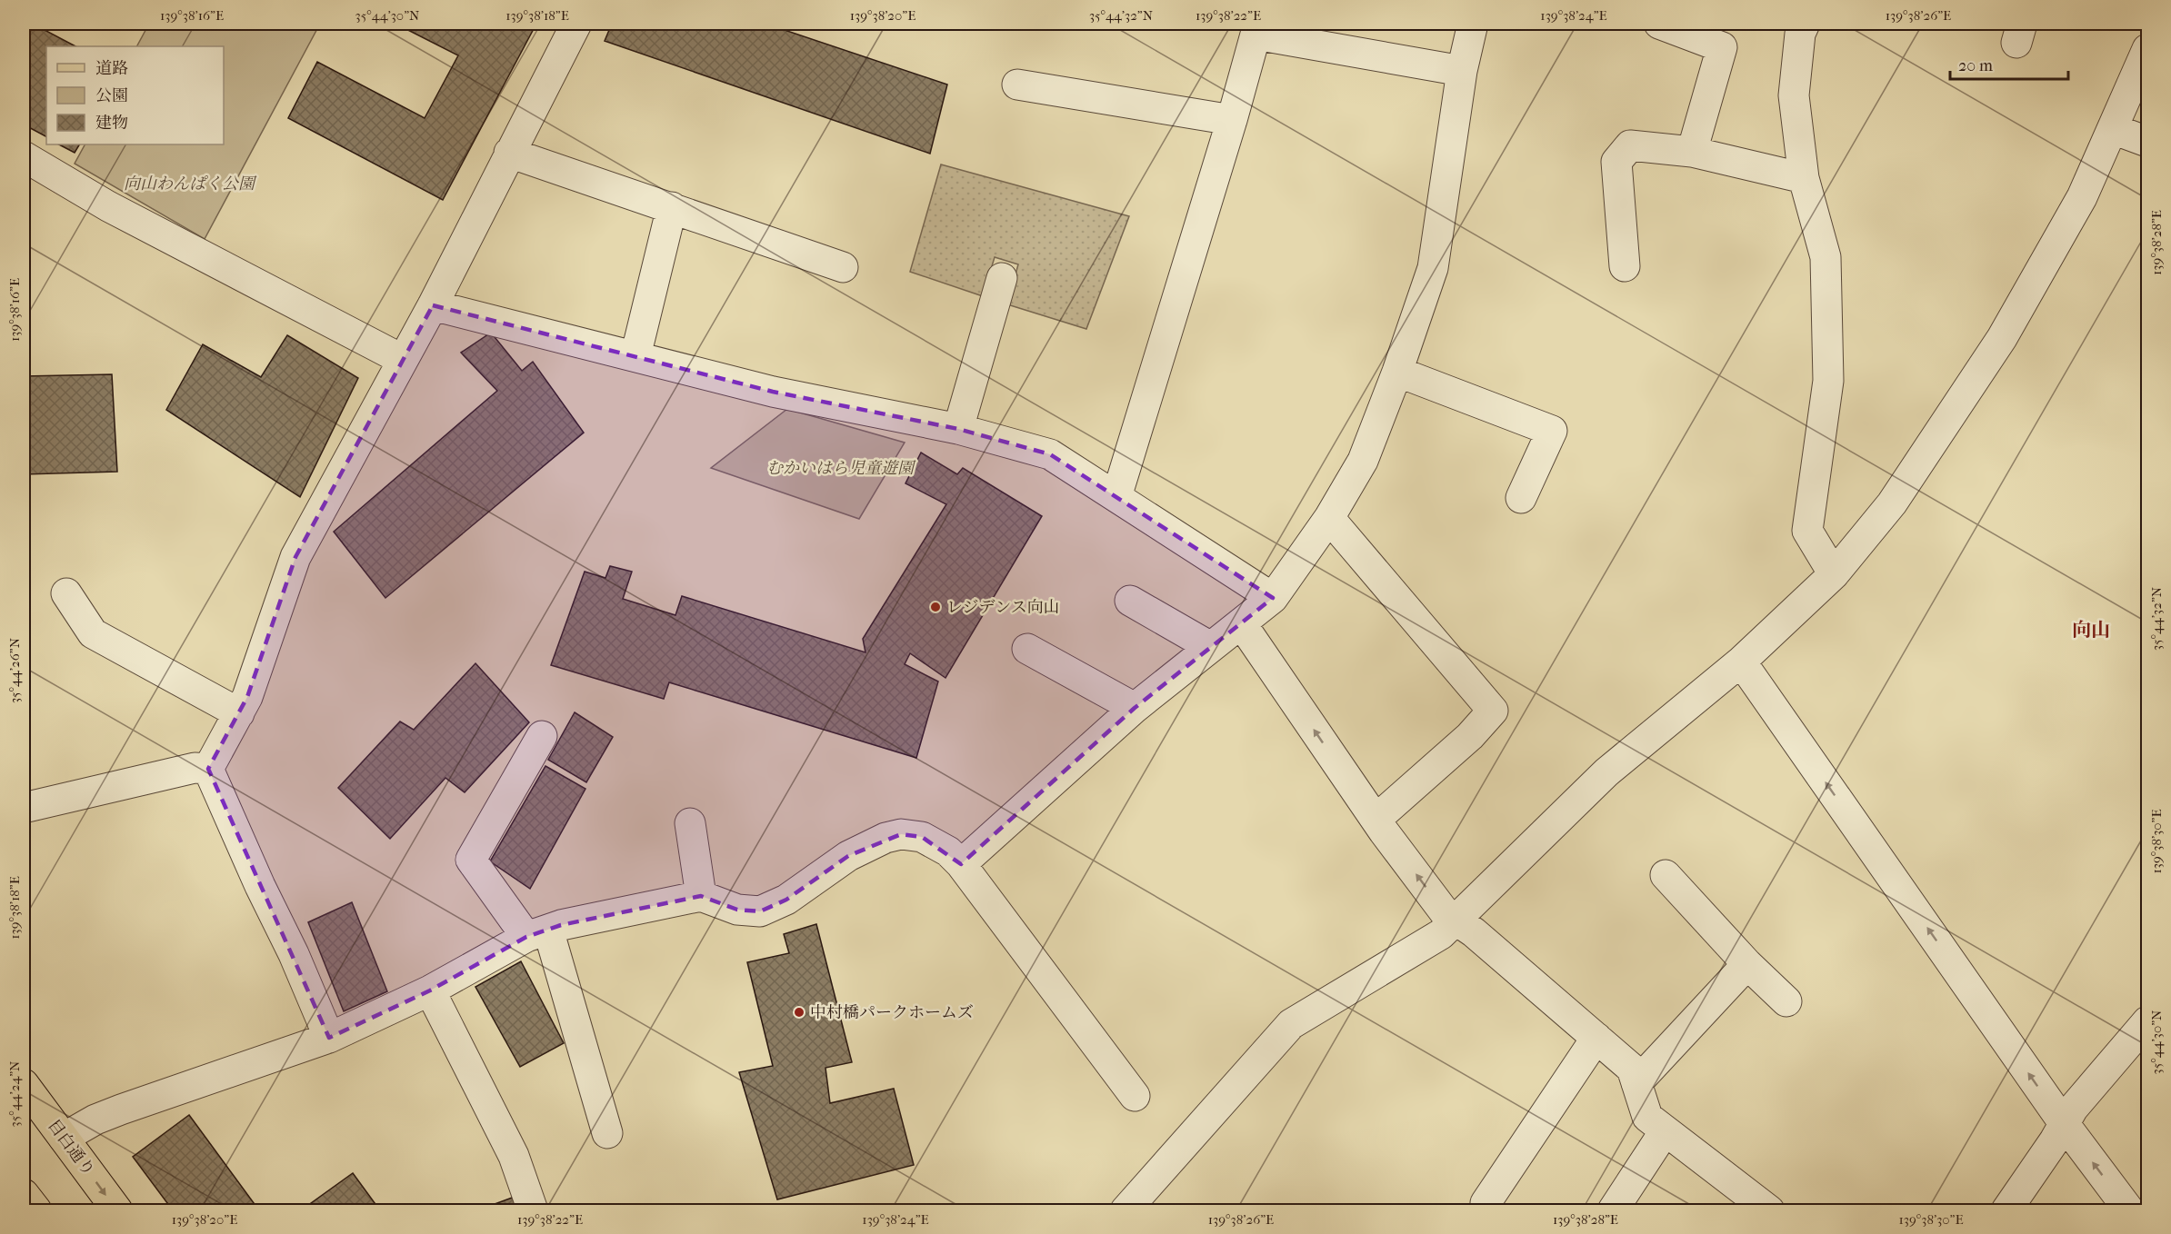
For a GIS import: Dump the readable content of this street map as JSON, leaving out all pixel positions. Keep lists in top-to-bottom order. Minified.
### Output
{"streets":{"main road":["目白通り"]},"one_way":["目白通り"],"districts":["向山"],"parks":["向山わんぱく公園","むかいはら児童遊園"],"places":["レジデンス向山","中村橋パークホームズ"],"legend":["道路","公園","建物"],"scale_bar":"20 m","coordinates":["139°38'16\"E","35°44'30\"N","139°38'18\"E","139°38'20\"E","35°44'32\"N","139°38'22\"E","139°38'24\"E","139°38'26\"E","139°38'28\"E","35°44'26\"N","139°38'30\"E","35°44'24\"N"]}
